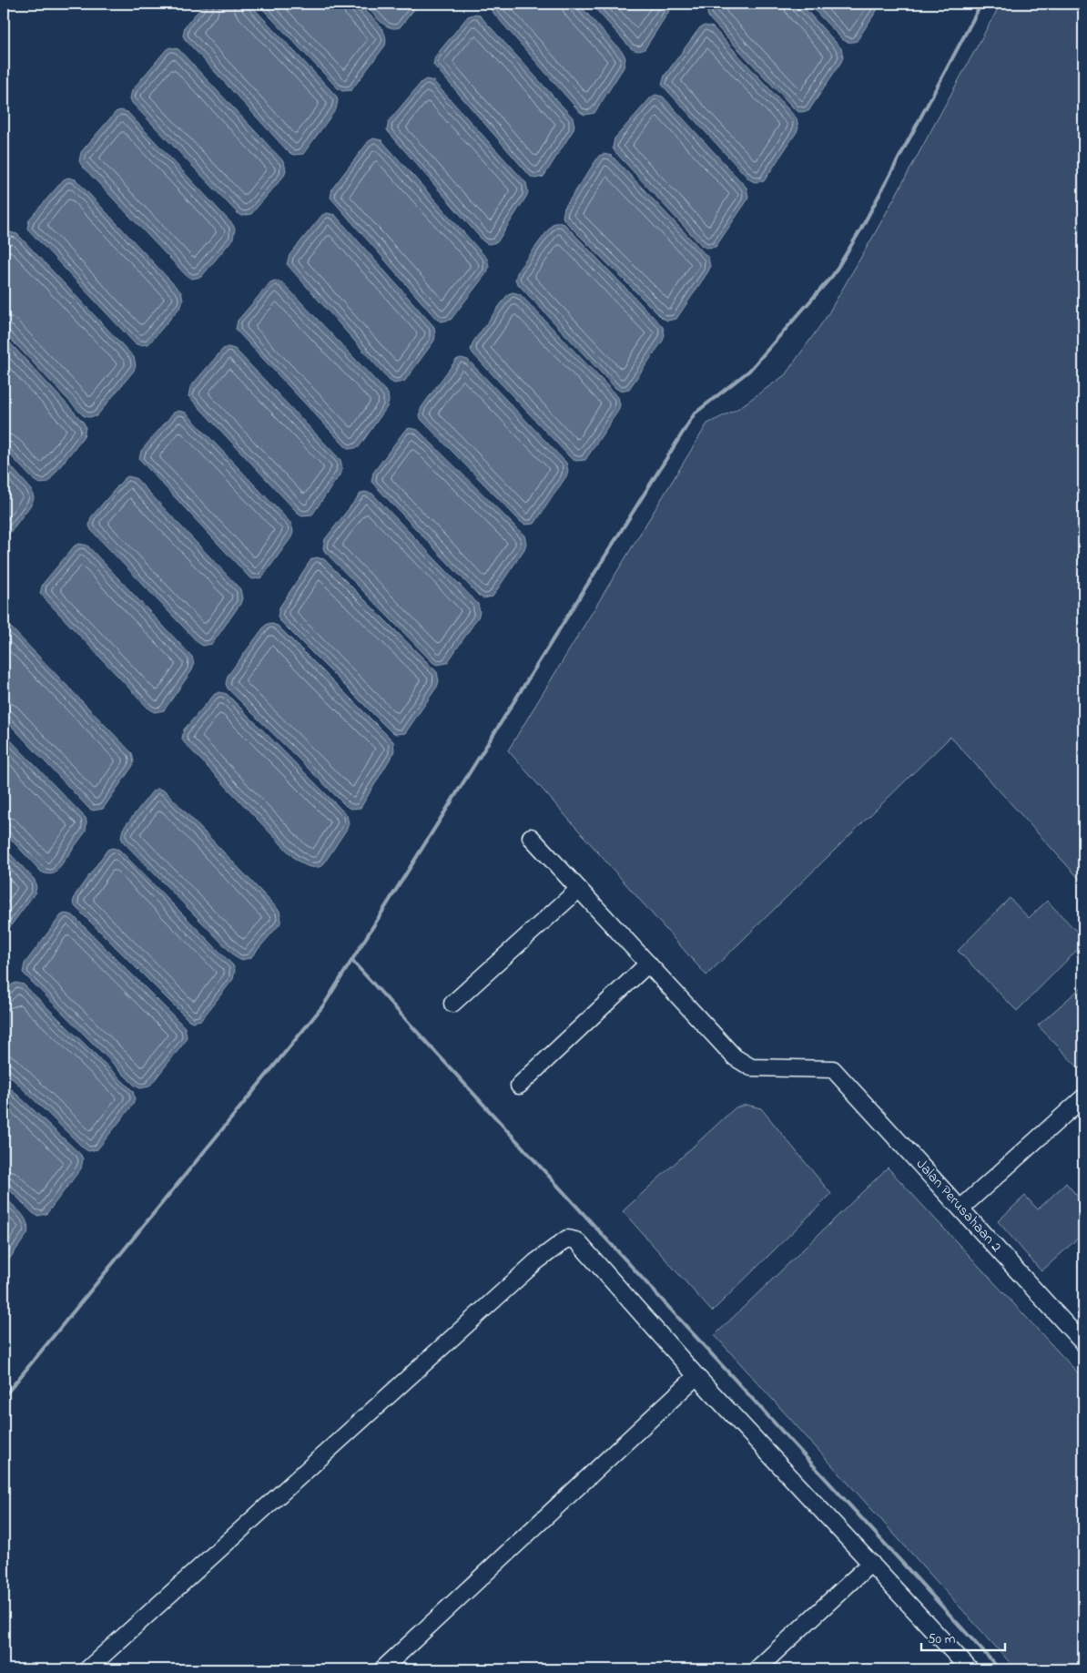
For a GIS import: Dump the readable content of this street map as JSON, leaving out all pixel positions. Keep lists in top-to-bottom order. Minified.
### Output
{"streets":{"street":["Jalan Perusahaan 2"]},"scale_bar":"50 m"}
